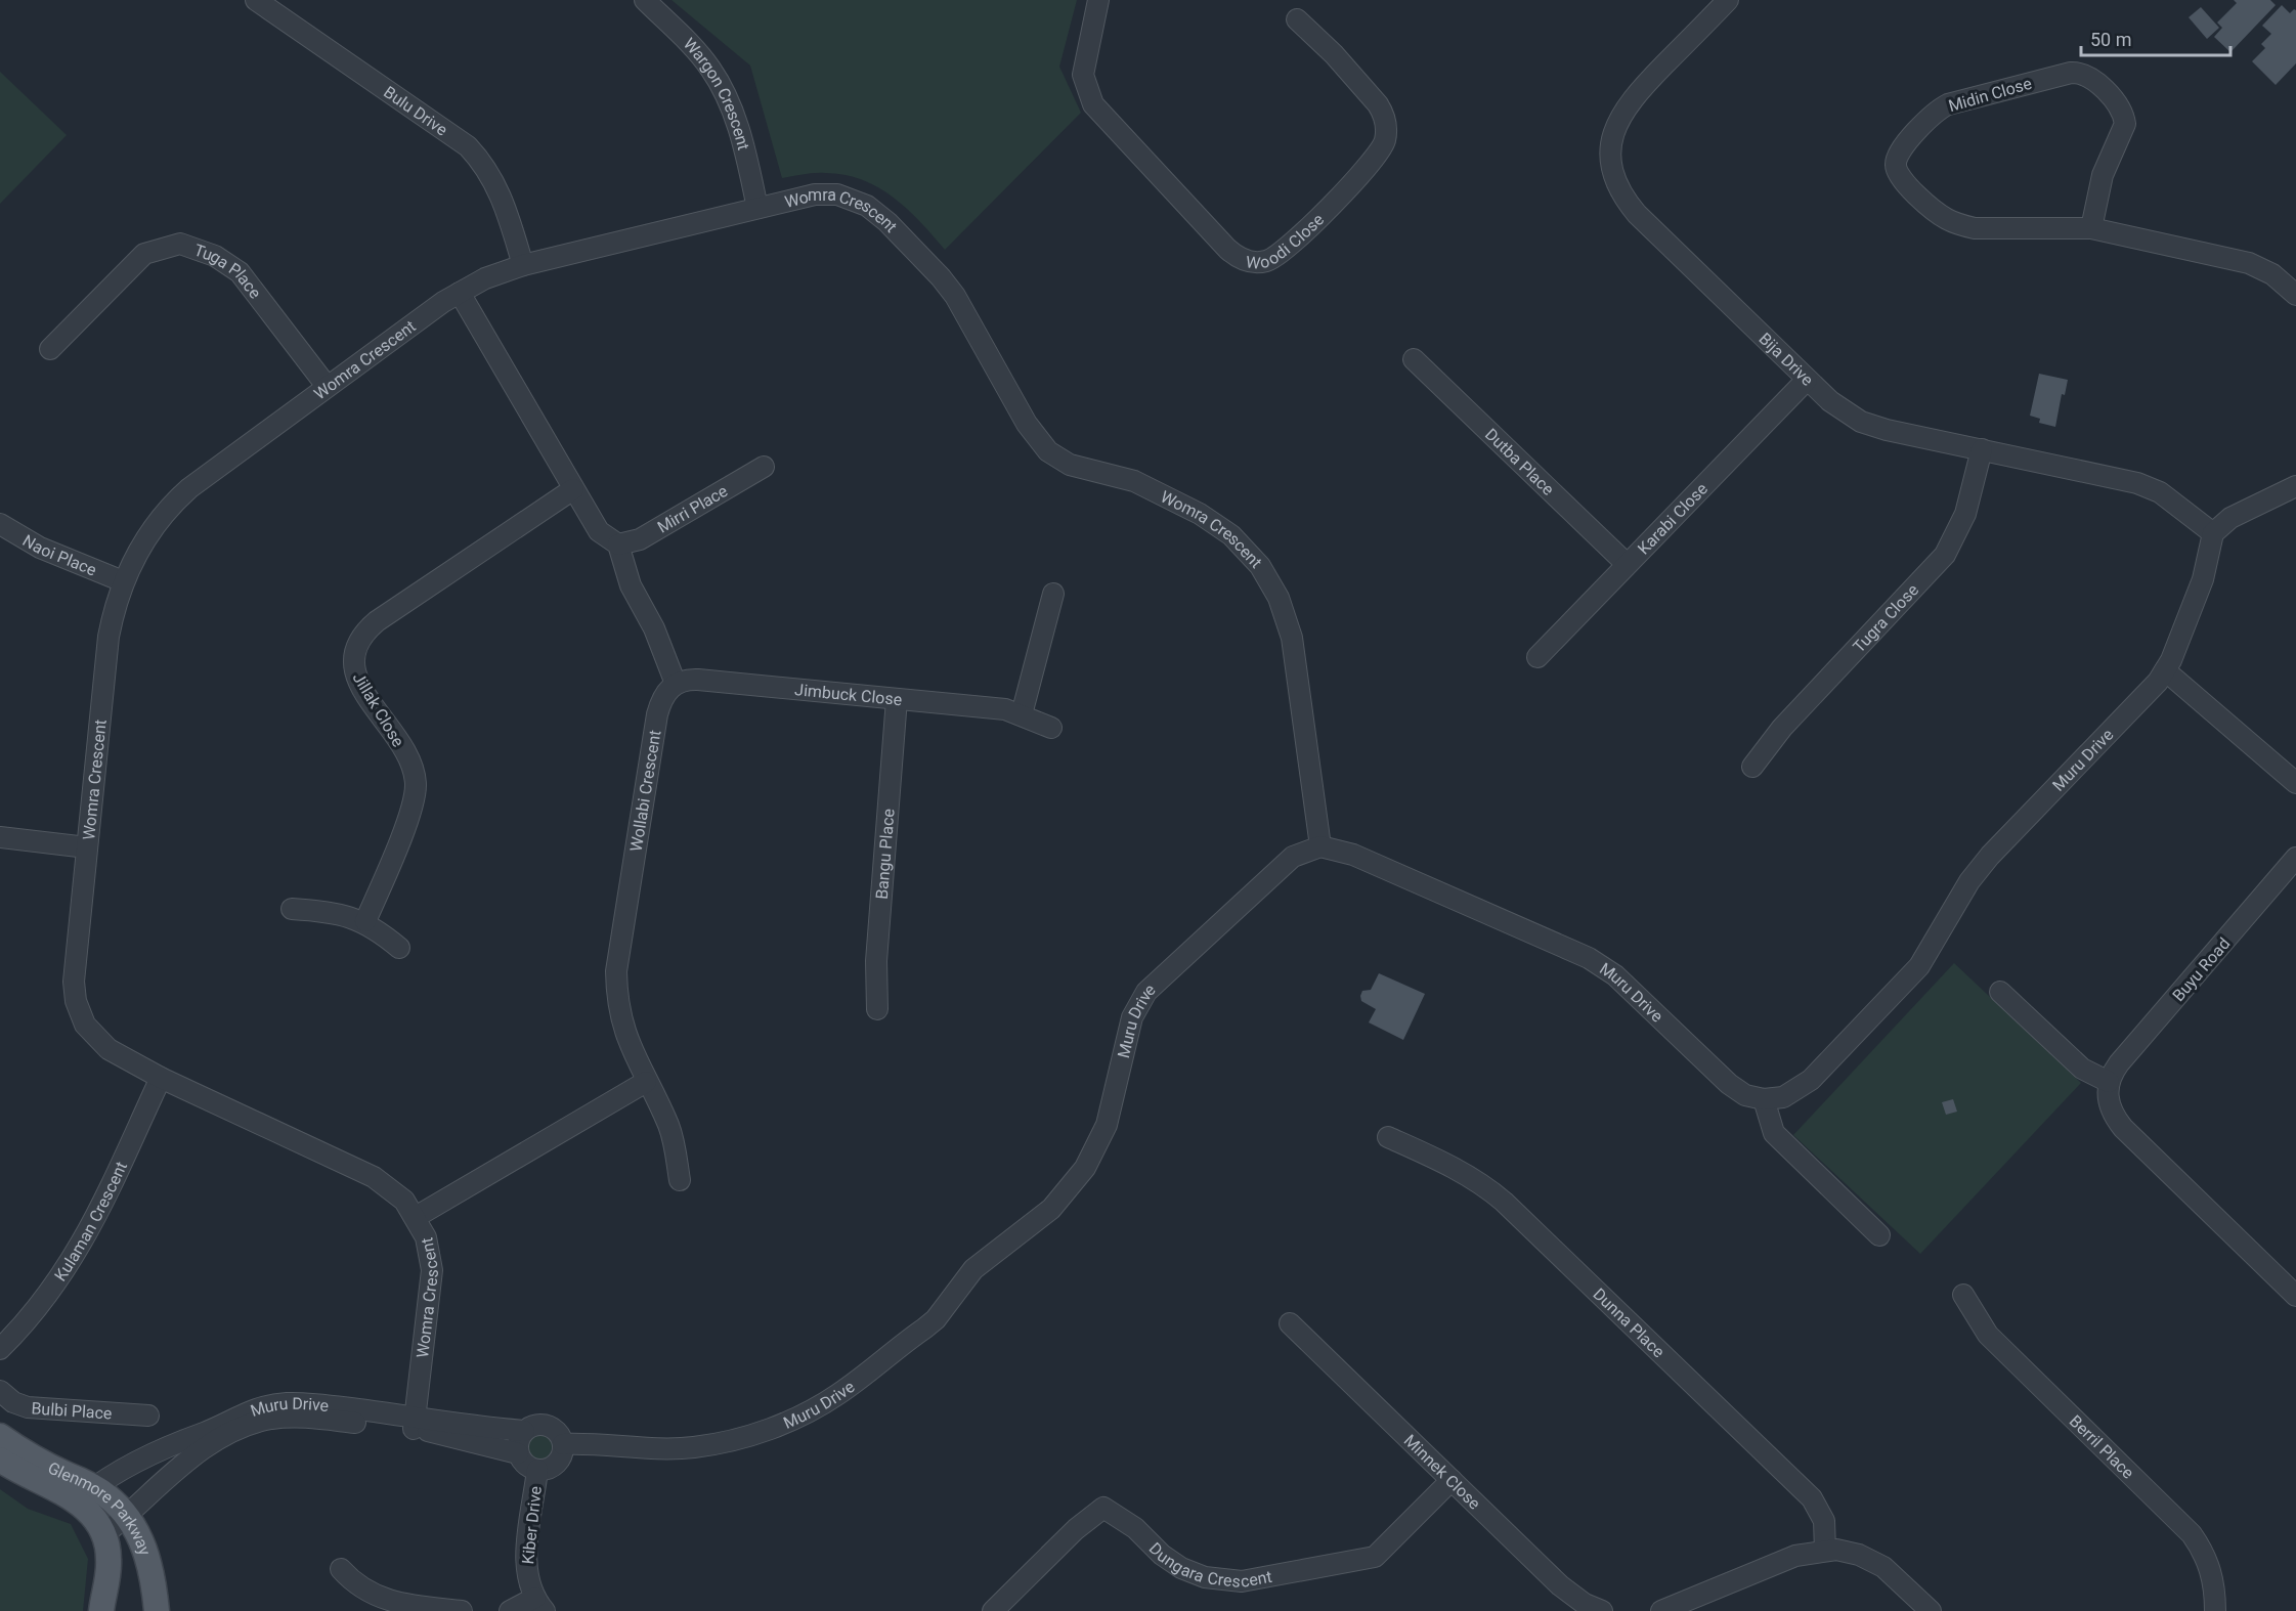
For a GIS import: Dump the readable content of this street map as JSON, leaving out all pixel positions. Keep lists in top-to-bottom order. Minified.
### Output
{"streets":{"main road":["Glenmore Parkway"],"street":["Midin Close","Wargon Crescent","Bulu Drive","Womra Crescent","Woodi Close","Tuga Place","Bija Drive","Dutba Place","Mirri Place","Karabi Close","Naoi Place","Tugra Close","Jimbuck Close","Jillak Close","Muru Drive","Wollabi Crescent","Bangu Place","Buyu Road","Kulaman Crescent","Dunna Place","Bulbi Place","Berril Place","Minnek Close","Kiber Drive","Dungara Crescent"]},"crossings":[["Wargon Crescent","Womra Crescent"],["Bulu Drive","Womra Crescent"],["Womra Crescent","Tuga Place"],["Womra Crescent","Naoi Place"],["Womra Crescent","Muru Drive"],["Womra Crescent","Kulaman Crescent"],["Bija Drive","Karabi Close"],["Bija Drive","Tugra Close"],["Bija Drive","Muru Drive"],["Dutba Place","Karabi Close"],["Jimbuck Close","Wollabi Crescent"],["Jimbuck Close","Bangu Place"],["Muru Drive","Glenmore Parkway"],["Muru Drive","Kiber Drive"],["Minnek Close","Dungara Crescent"]],"scale_bar":"50 m"}
